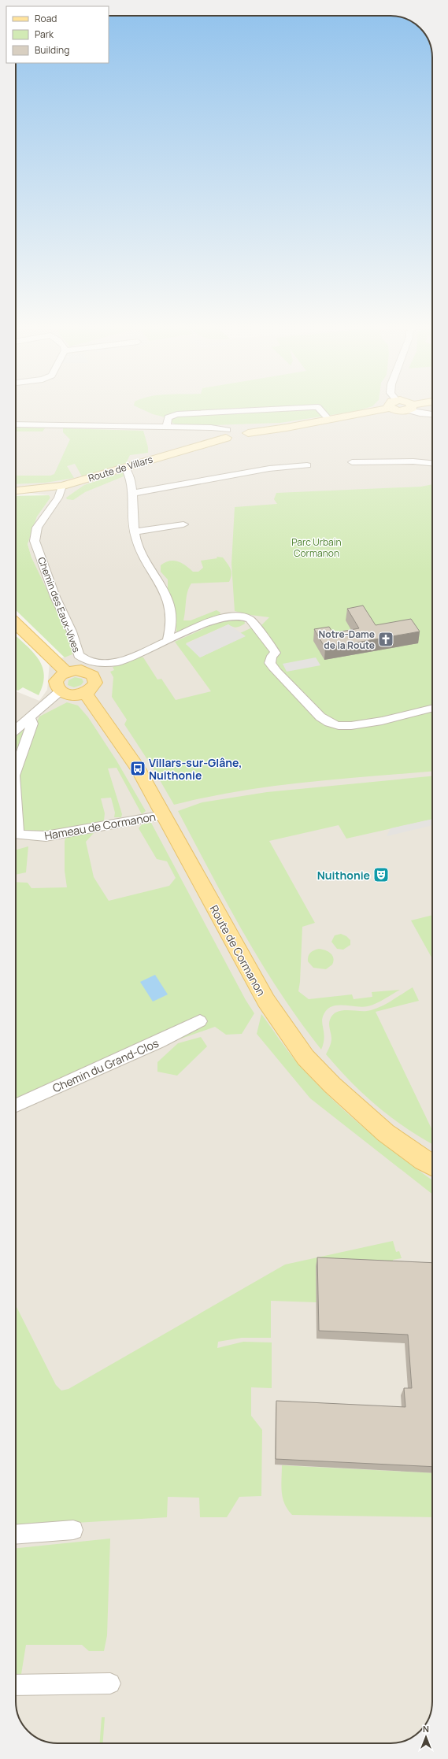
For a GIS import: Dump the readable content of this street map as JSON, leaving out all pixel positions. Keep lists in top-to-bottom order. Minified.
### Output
{"streets":{"main road":["Route de Villars","Route de Cormanon"],"street":["Chemin des Eaux-Vives","Hameau de Cormanon","Chemin du Grand-Clos"]},"crossings":[["Route de Villars","Chemin des Eaux-Vives"],["Hameau de Cormanon","Route de Cormanon"]],"parks":["Parc Urbain Cormanon"],"places":{"church":["Notre-Dame de la Route"],"bus stop":["Villars-sur-Glâne, Nuithonie"],"theatre":["Nuithonie"]},"legend":["Road","Park","Building"],"north":"top"}
